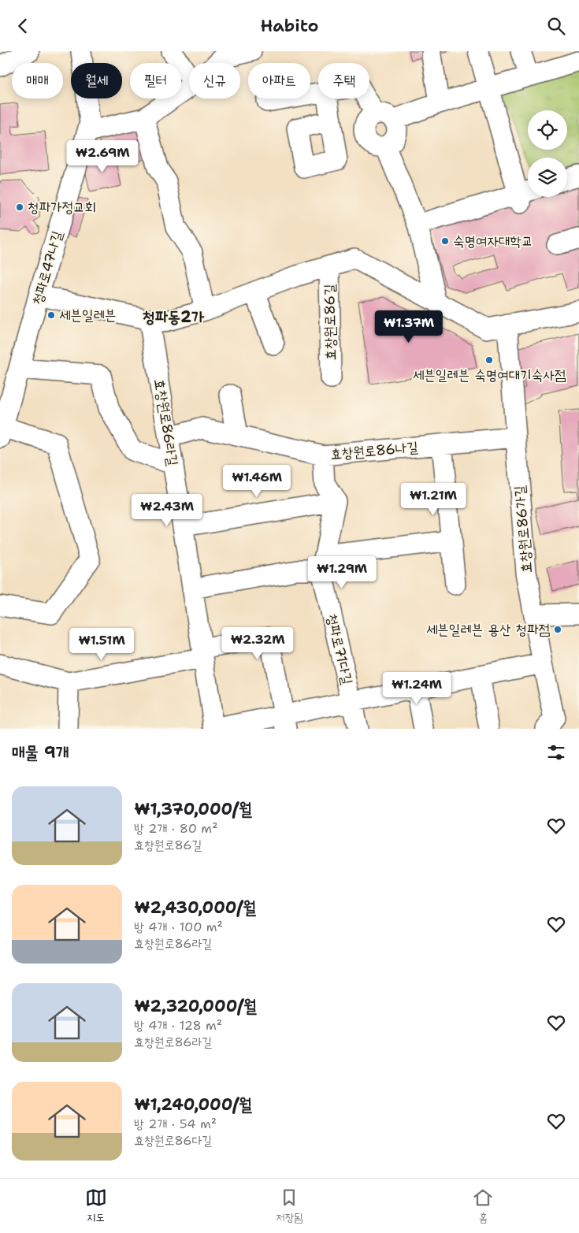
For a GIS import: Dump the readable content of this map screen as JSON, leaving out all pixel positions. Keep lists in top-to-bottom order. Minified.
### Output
{"streets":{"street":["청파로47나길","효창원로86길","효창원로86라길","효창원로86나길","효창원로86가길","청파로71다길"]},"crossings":[["청파로47나길","효창원로86길"],["효창원로86길","효창원로86라길"],["효창원로86길","효창원로86가길"],["효창원로86라길","효창원로86나길"],["효창원로86나길","효창원로86가길"]],"districts":["청파동2가"],"places":["청파가정교회","숙명여자대학교","세븐일레븐","세븐일레븐 숙명여대기숙사점","세븐일레븐 용산 청파점"],"page":{"header":"Habito","chip":["매매","월세","필터","신규","아파트","주택"],"price":["₩2.69M","₩1.37M","₩1.46M","₩1.21M","₩2.43M","₩1.29M","₩2.32M","₩1.51M","₩1.24M"],"heading":"매물 9개","list":[{"name":"₩1,370,000/월","note":"방 2개 · 80 m² · 효창원로86길"},{"name":"₩2,430,000/월","note":"방 4개 · 100 m² · 효창원로86라길"},{"name":"₩2,320,000/월","note":"방 4개 · 128 m² · 효창원로86라길"},{"name":"₩1,240,000/월","note":"방 2개 · 54 m² · 효창원로86다길"}],"tabs":["지도","저장됨","홈"]}}
